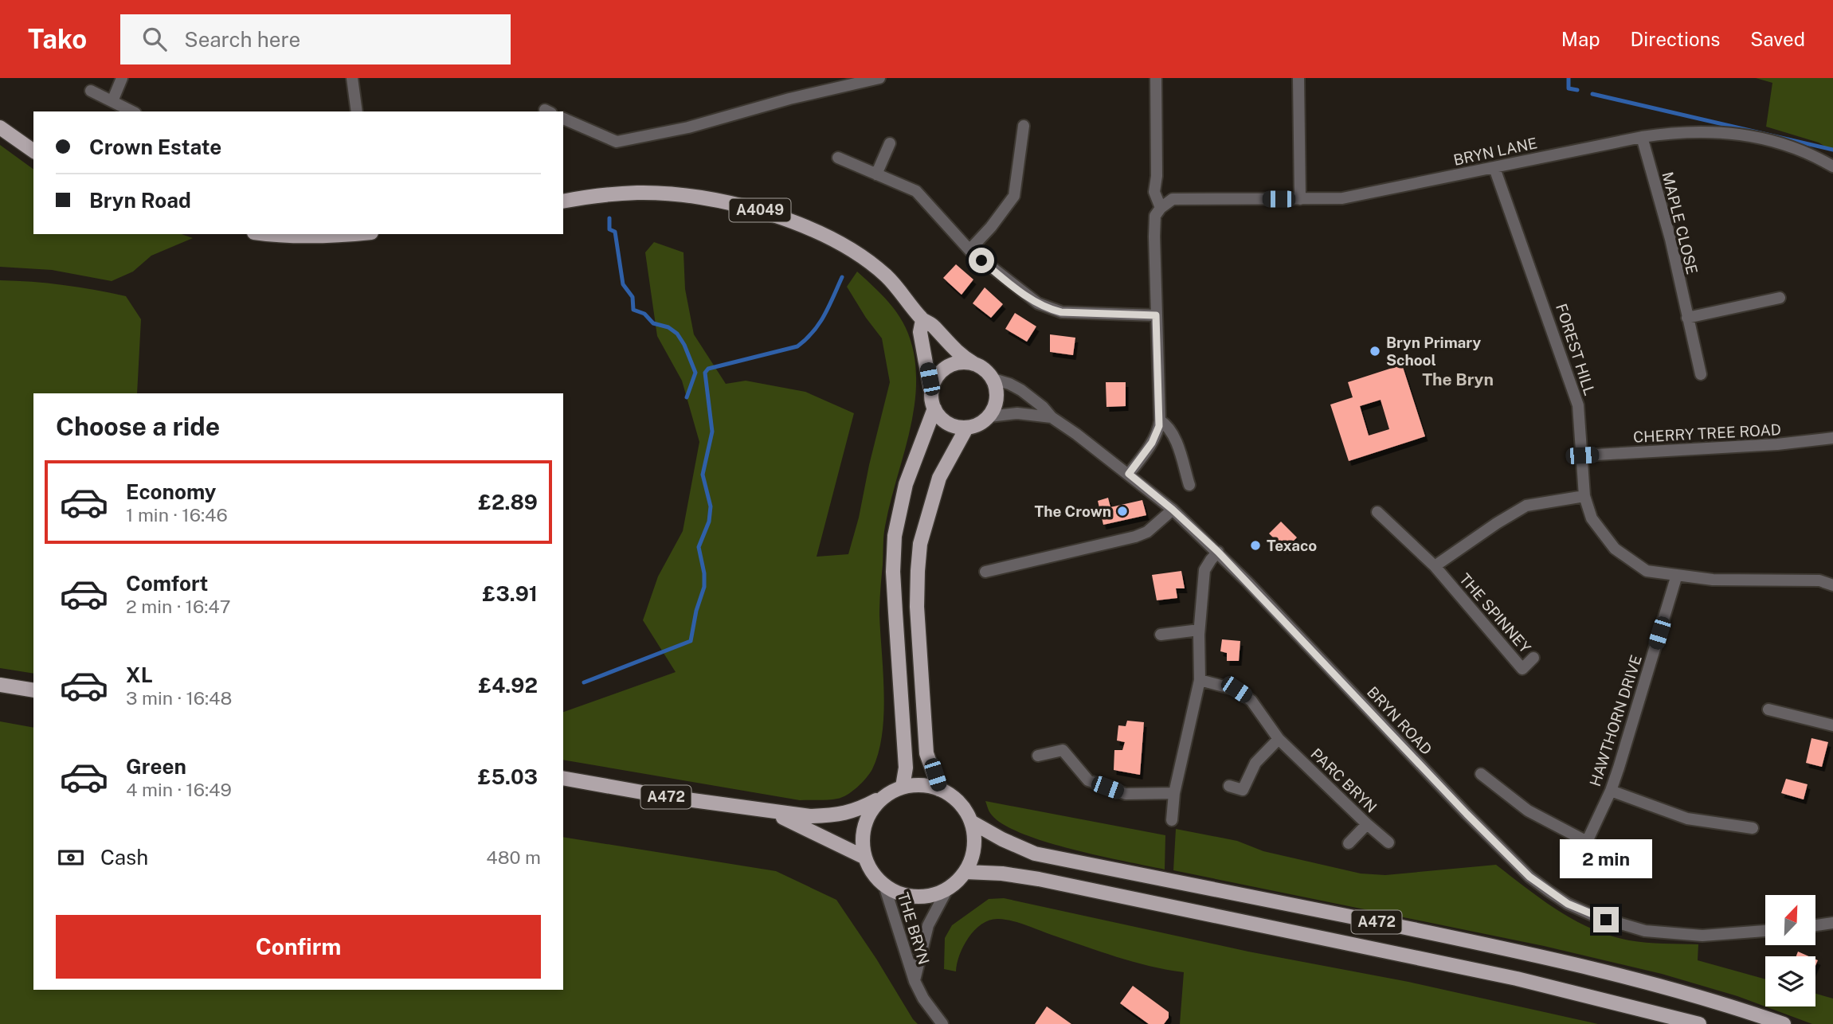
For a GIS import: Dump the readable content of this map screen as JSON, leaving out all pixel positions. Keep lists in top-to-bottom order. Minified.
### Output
{"streets":{"main road":["A4049","A472"],"street":["BRYN LANE","MAPLE CLOSE","FOREST HILL","CHERRY TREE ROAD","THE SPINNEY","BRYN ROAD","HAWTHORN DRIVE","PARC BRYN","THE BRYN"]},"crossings":[["BRYN LANE","MAPLE CLOSE"],["BRYN LANE","FOREST HILL"],["A4049","BRYN ROAD"],["FOREST HILL","CHERRY TREE ROAD"],["FOREST HILL","THE SPINNEY"],["FOREST HILL","HAWTHORN DRIVE"],["A472","THE BRYN"]],"districts":["The Bryn"],"places":["Bryn Primary School","The Crown","Texaco"],"north":"top right","page":{"header":"Tako","search":"Search here","nav":["Map","Directions","Saved"],"banner":["Crown Estate","Bryn Road"],"heading":"Choose a ride","list":[{"name":"Economy","note":"1 min · 16:46","value":"£2.89"},{"name":"Comfort","note":"2 min · 16:47","value":"£3.91"},{"name":"XL","note":"3 min · 16:48","value":"£4.92"},{"name":"Green","note":"4 min · 16:49","value":"£5.03"}],"pay":["Cash","480 m"],"bubble":"2 min","buttons":"Confirm"}}
